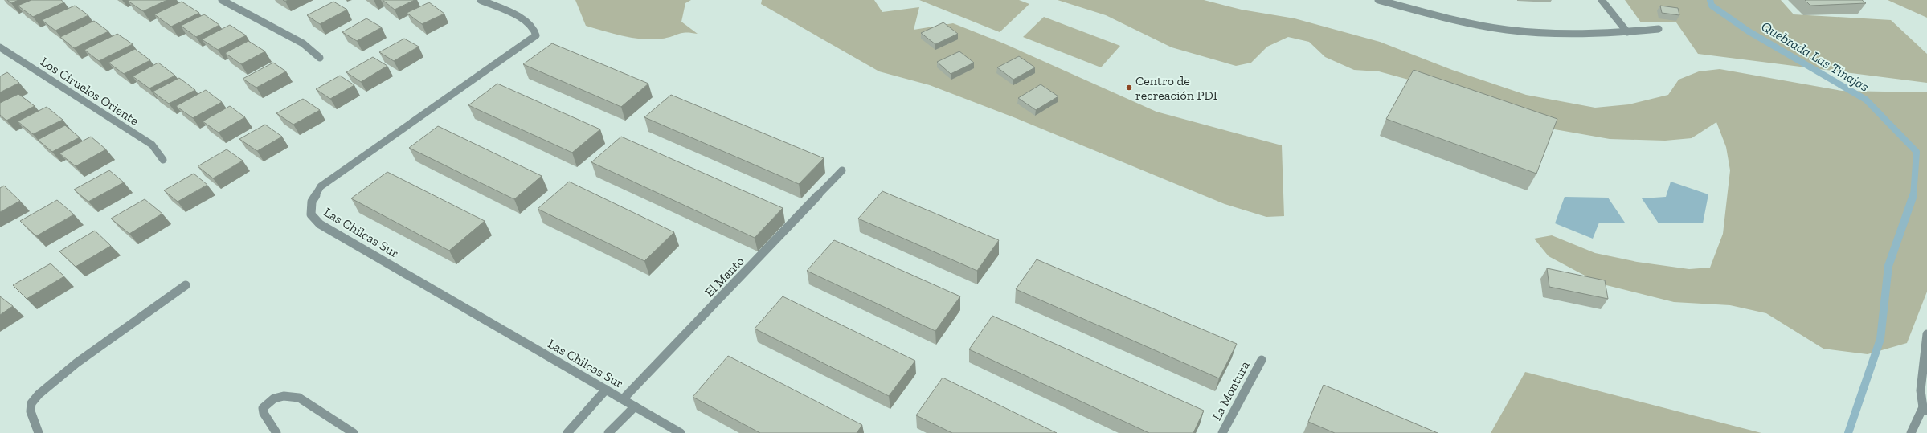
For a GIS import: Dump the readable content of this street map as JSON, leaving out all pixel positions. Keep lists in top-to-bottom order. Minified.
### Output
{"streets":{"street":["Los Ciruelos Oriente","Las Chilcas Sur","El Manto","La Montura"]},"crossings":[["Las Chilcas Sur","El Manto"]],"water":["Quebrada Las Tinajas"],"places":["Centro de recreación PDI"]}
